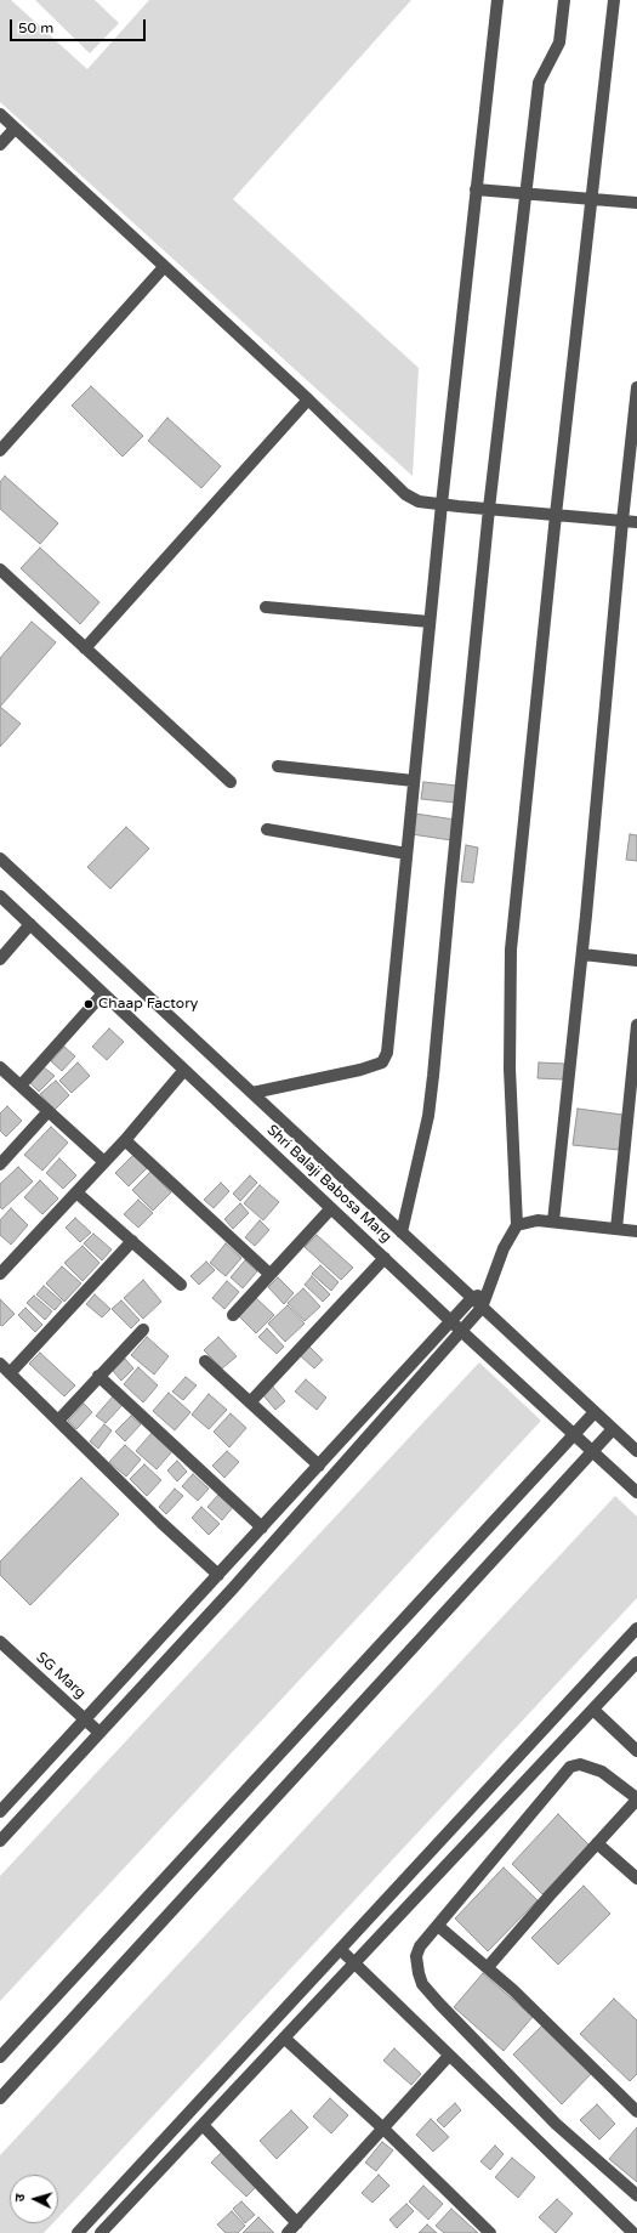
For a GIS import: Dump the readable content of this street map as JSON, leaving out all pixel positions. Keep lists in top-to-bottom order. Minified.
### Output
{"streets":{"street":["Shri Balaji Babosa Marg","SG Marg"]},"places":["Chaap Factory"],"scale_bar":"50 m","north":"left"}
